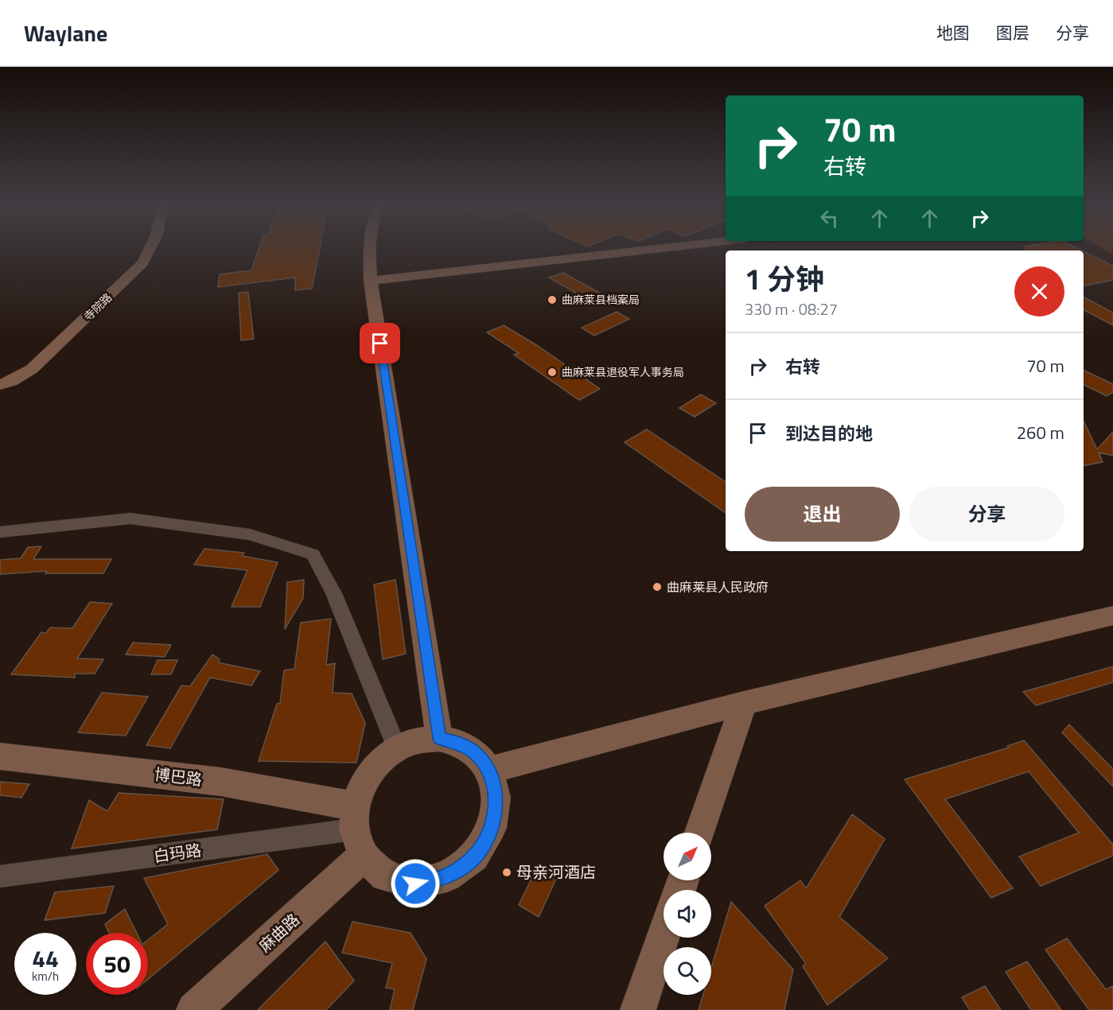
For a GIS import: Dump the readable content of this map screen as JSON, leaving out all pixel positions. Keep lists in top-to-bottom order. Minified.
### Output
{"streets":{"main road":["寺院路","博巴路","麻曲路"],"street":["白玛路"]},"crossings":[["博巴路","白玛路"],["博巴路","麻曲路"],["白玛路","麻曲路"]],"places":["曲麻莱县档案局","曲麻莱县退役军人事务局","曲麻莱县人民政府","母亲河酒店"],"north":"top right","page":{"header":"Waylane","nav":["地图","图层","分享"],"turn":["70 m","右转"],"heading":["1 分钟","330 m · 08:27"],"list":[{"name":"右转","value":"70 m"},{"name":"到达目的地","value":"260 m"}],"buttons":["退出","分享"],"speed":"44 km/h","limit":"50"}}
